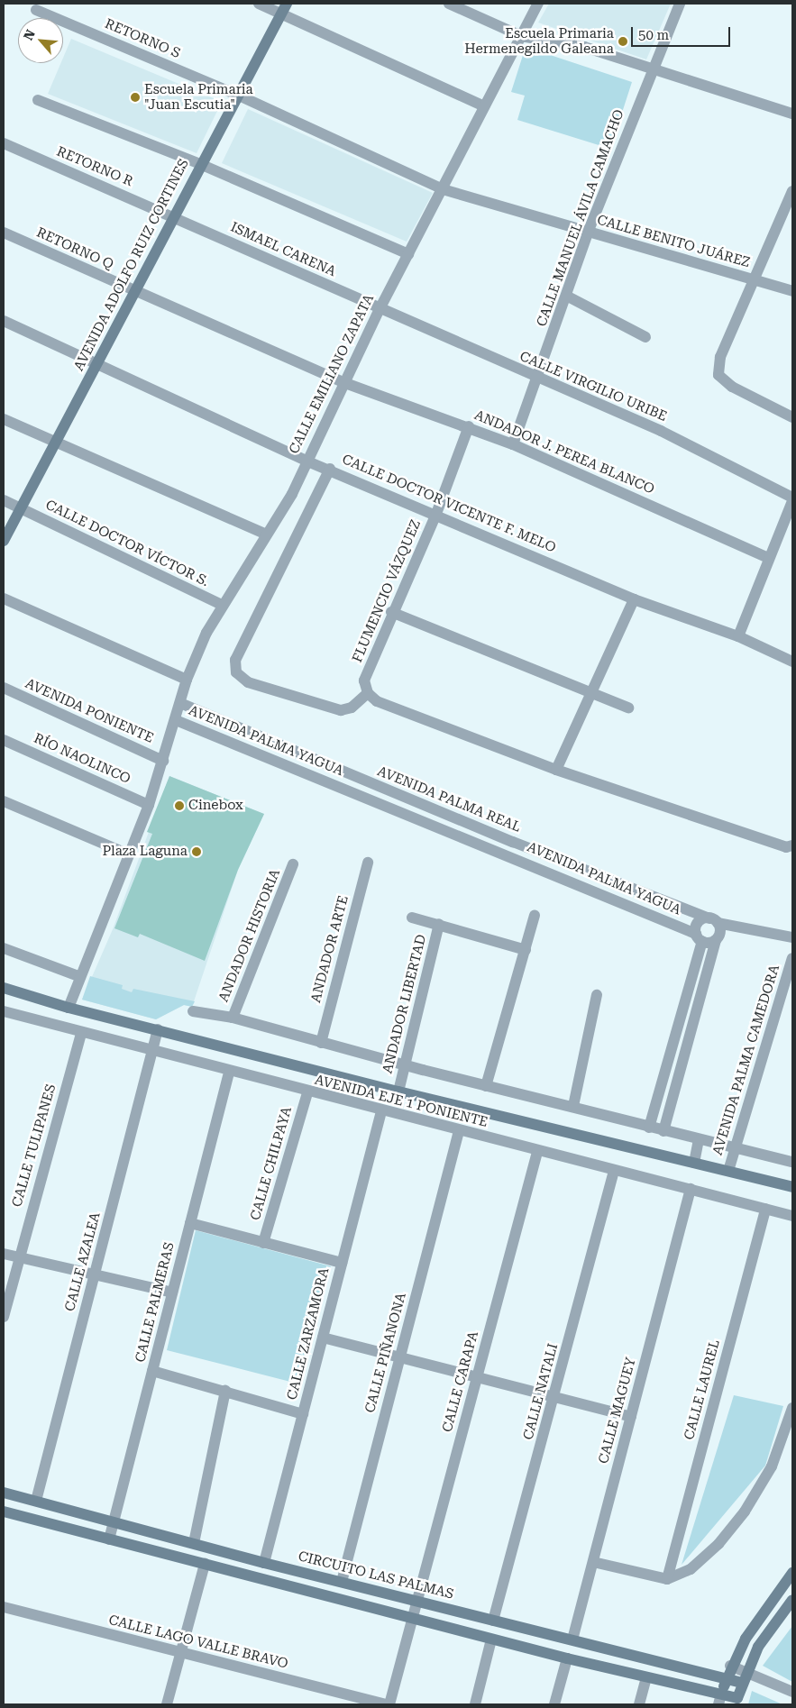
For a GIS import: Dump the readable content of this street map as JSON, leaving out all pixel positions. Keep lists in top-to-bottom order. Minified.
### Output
{"streets":{"street":["RETORNO S","RETORNO R","CALLE MANUEL ÁVILA CAMACHO","CALLE BENITO JUÁREZ","RETORNO Q","ISMAEL CARENA","AVENIDA ADOLFO RUIZ CORTINES","CALLE EMILIANO ZAPATA","CALLE VIRGILIO URIBE","ANDADOR J. PEREA BLANCO","CALLE DOCTOR VICENTE F. MELO","CALLE DOCTOR VÍCTOR S.","FLUMENCIO VÁZQUEZ","AVENIDA PONIENTE","AVENIDA PALMA YAGUA","RÍO NAOLINCO","AVENIDA PALMA REAL","ANDADOR HISTORIA","ANDADOR ARTE","ANDADOR LIBERTAD","AVENIDA PALMA CAMEDORA","AVENIDA EJE 1 PONIENTE","CALLE TULIPANES","CALLE CHILPAYA","CALLE AZALEA","CALLE PALMERAS","CALLE ZARZAMORA","CALLE PIÑANONA","CALLE CARAPA","CALLE LAUREL","CALLE NATALI","CALLE MAGUEY","CIRCUITO LAS PALMAS","CALLE LAGO VALLE BRAVO"]},"crossings":[["RETORNO S","CALLE BENITO JUÁREZ"],["RETORNO S","AVENIDA ADOLFO RUIZ CORTINES"],["RETORNO S","CALLE EMILIANO ZAPATA"],["RETORNO R","ISMAEL CARENA"],["RETORNO R","AVENIDA ADOLFO RUIZ CORTINES"],["CALLE MANUEL ÁVILA CAMACHO","CALLE BENITO JUÁREZ"],["CALLE MANUEL ÁVILA CAMACHO","CALLE VIRGILIO URIBE"],["CALLE MANUEL ÁVILA CAMACHO","ANDADOR J. PEREA BLANCO"],["CALLE BENITO JUÁREZ","CALLE EMILIANO ZAPATA"],["RETORNO Q","AVENIDA ADOLFO RUIZ CORTINES"],["RETORNO Q","CALLE EMILIANO ZAPATA"],["RETORNO Q","ANDADOR J. PEREA BLANCO"],["ISMAEL CARENA","AVENIDA ADOLFO RUIZ CORTINES"],["ISMAEL CARENA","CALLE EMILIANO ZAPATA"],["ISMAEL CARENA","CALLE VIRGILIO URIBE"],["AVENIDA ADOLFO RUIZ CORTINES","CALLE DOCTOR VICENTE F. MELO"],["AVENIDA ADOLFO RUIZ CORTINES","CALLE DOCTOR VÍCTOR S."],["CALLE EMILIANO ZAPATA","CALLE VIRGILIO URIBE"],["CALLE EMILIANO ZAPATA","ANDADOR J. PEREA BLANCO"],["CALLE EMILIANO ZAPATA","CALLE DOCTOR VICENTE F. MELO"],["CALLE EMILIANO ZAPATA","CALLE DOCTOR VÍCTOR S."],["CALLE EMILIANO ZAPATA","AVENIDA PONIENTE"],["CALLE EMILIANO ZAPATA","AVENIDA PALMA YAGUA"],["CALLE EMILIANO ZAPATA","RÍO NAOLINCO"],["CALLE EMILIANO ZAPATA","AVENIDA PALMA REAL"],["CALLE EMILIANO ZAPATA","AVENIDA EJE 1 PONIENTE"],["ANDADOR J. PEREA BLANCO","FLUMENCIO VÁZQUEZ"],["CALLE DOCTOR VICENTE F. MELO","FLUMENCIO VÁZQUEZ"],["ANDADOR LIBERTAD","AVENIDA EJE 1 PONIENTE"],["AVENIDA PALMA CAMEDORA","AVENIDA EJE 1 PONIENTE"],["AVENIDA EJE 1 PONIENTE","CALLE TULIPANES"],["AVENIDA EJE 1 PONIENTE","CALLE CHILPAYA"],["AVENIDA EJE 1 PONIENTE","CALLE AZALEA"],["AVENIDA EJE 1 PONIENTE","CALLE PALMERAS"],["AVENIDA EJE 1 PONIENTE","CALLE ZARZAMORA"],["AVENIDA EJE 1 PONIENTE","CALLE PIÑANONA"],["AVENIDA EJE 1 PONIENTE","CALLE CARAPA"],["AVENIDA EJE 1 PONIENTE","CALLE LAUREL"],["AVENIDA EJE 1 PONIENTE","CALLE NATALI"],["AVENIDA EJE 1 PONIENTE","CALLE MAGUEY"],["CALLE AZALEA","CIRCUITO LAS PALMAS"],["CALLE PALMERAS","CIRCUITO LAS PALMAS"],["CALLE ZARZAMORA","CIRCUITO LAS PALMAS"],["CALLE PIÑANONA","CIRCUITO LAS PALMAS"],["CALLE CARAPA","CIRCUITO LAS PALMAS"],["CALLE CARAPA","CALLE LAGO VALLE BRAVO"],["CALLE NATALI","CIRCUITO LAS PALMAS"],["CALLE MAGUEY","CIRCUITO LAS PALMAS"]],"places":["Escuela Primaria Hermenegildo Galeana","Escuela Primaria \"Juan Escutia\"","Cinebox","Plaza Laguna"],"scale_bar":"50 m","north":"top left"}
